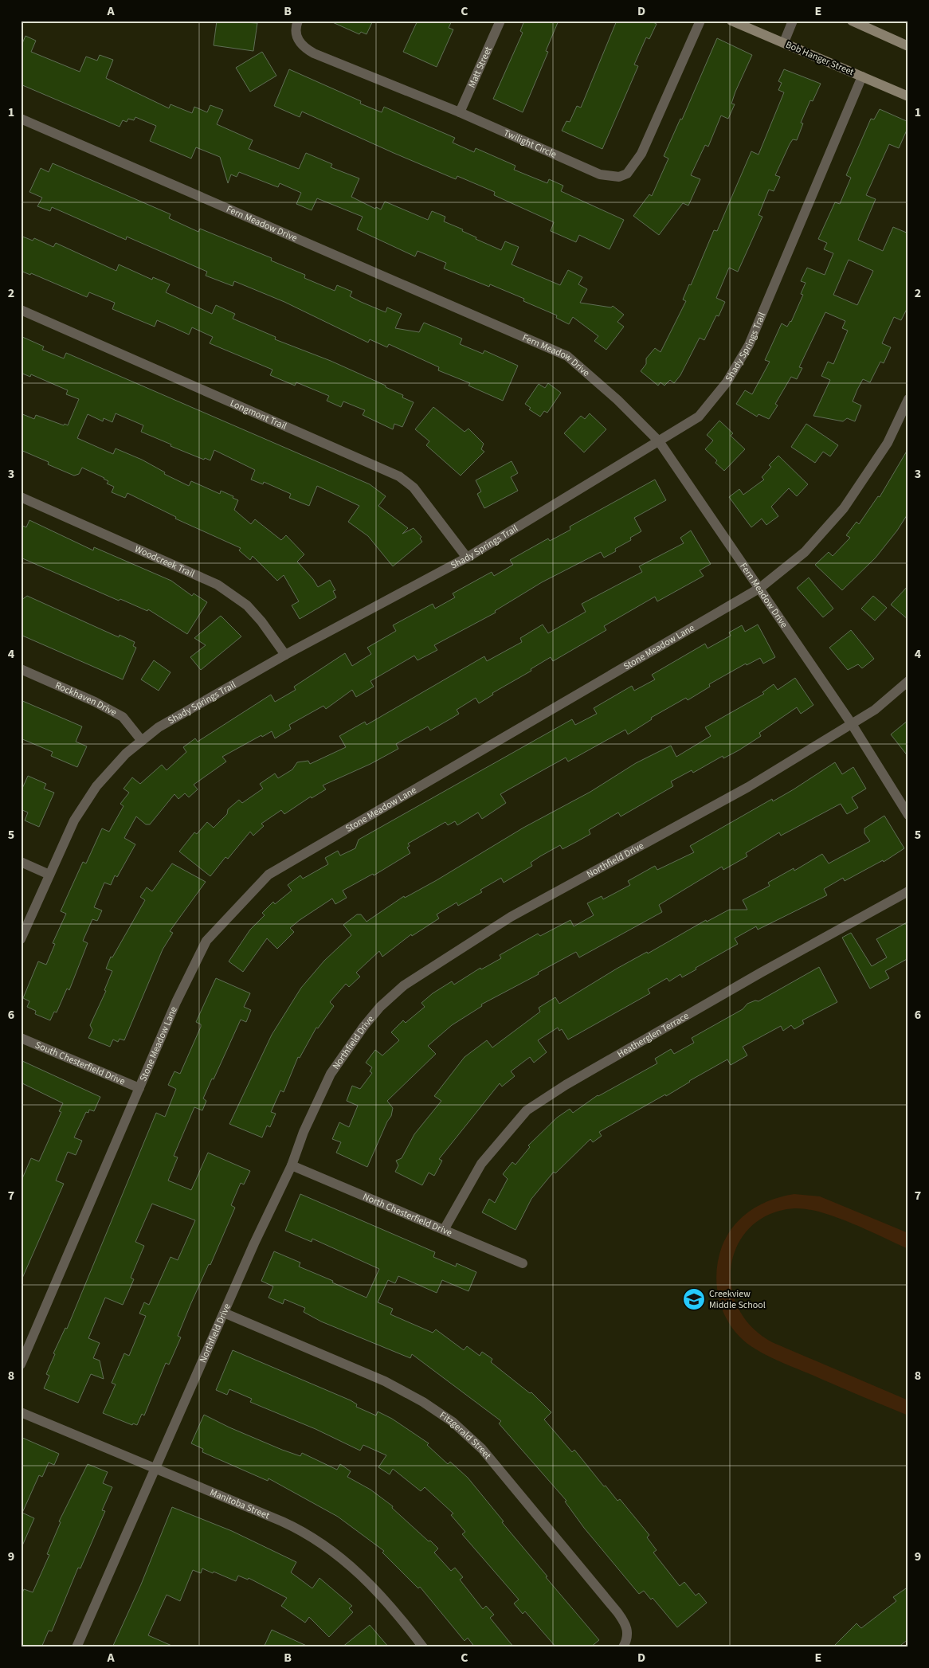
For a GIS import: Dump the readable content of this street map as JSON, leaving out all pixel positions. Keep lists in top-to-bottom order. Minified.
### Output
{"streets":{"street":["Bob Hanger Street","Matt Street","Twilight Circle","Fern Meadow Drive","Shady Springs Trail","Longmont Trail","Woodcreek Trail","Stone Meadow Lane","Rockhaven Drive","Northfield Drive","Heatherglen Terrace","South Chesterfield Drive","North Chesterfield Drive","Fitzgerald Street","Manitoba Street"]},"crossings":[["Bob Hanger Street","Shady Springs Trail"],["Matt Street","Twilight Circle"],["Fern Meadow Drive","Shady Springs Trail"],["Fern Meadow Drive","Stone Meadow Lane"],["Fern Meadow Drive","Northfield Drive"],["Shady Springs Trail","Longmont Trail"],["Shady Springs Trail","Woodcreek Trail"],["Shady Springs Trail","Rockhaven Drive"],["Stone Meadow Lane","South Chesterfield Drive"],["Northfield Drive","North Chesterfield Drive"],["Northfield Drive","Fitzgerald Street"],["Northfield Drive","Manitoba Street"],["Heatherglen Terrace","North Chesterfield Drive"]],"places":{"school or university":["Creekview Middle School"]},"grid":{"columns":["A","B","C","D","E"],"rows":["1","2","3","4","5","6","7","8","9"]}}
